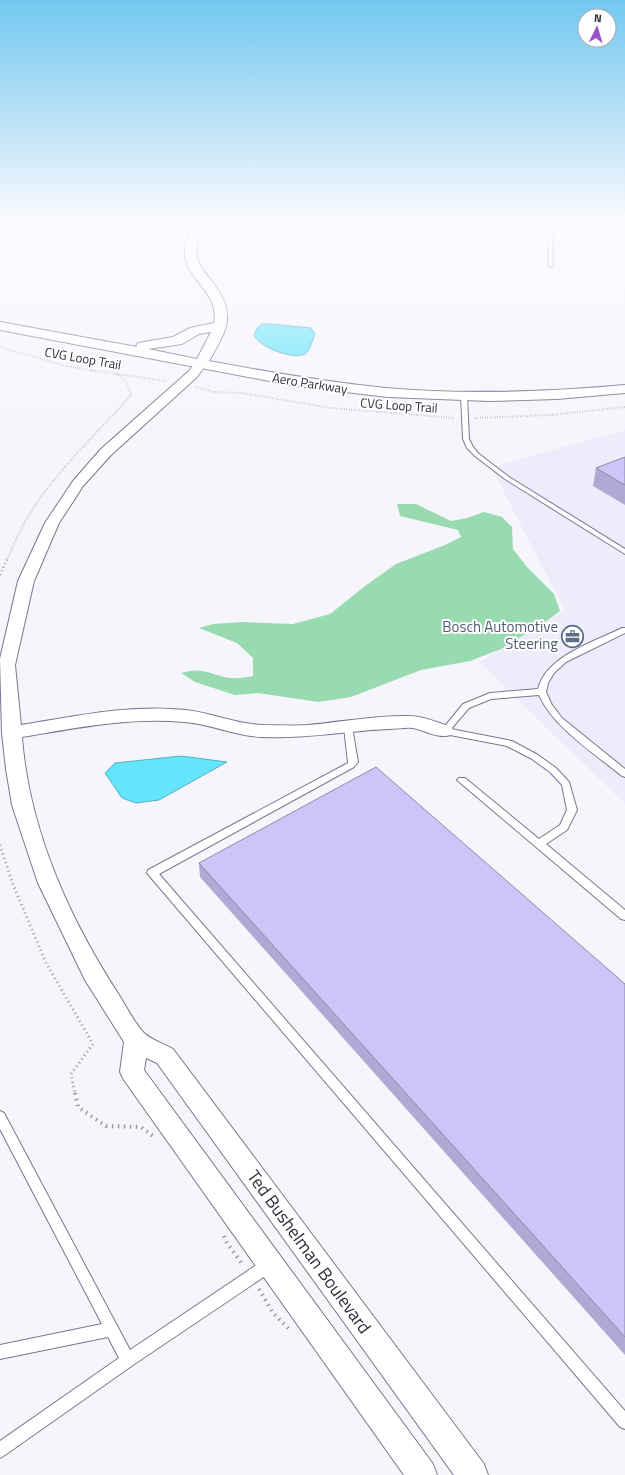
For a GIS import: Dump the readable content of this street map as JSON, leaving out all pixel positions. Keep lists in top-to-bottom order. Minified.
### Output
{"streets":{"main road":["Aero Parkway"],"street":["Ted Bushelman Boulevard"],"path":["CVG Loop Trail"]},"crossings":[["Aero Parkway","Ted Bushelman Boulevard"]],"places":{"office":["Bosch Automotive Steering"]},"north":"top"}
